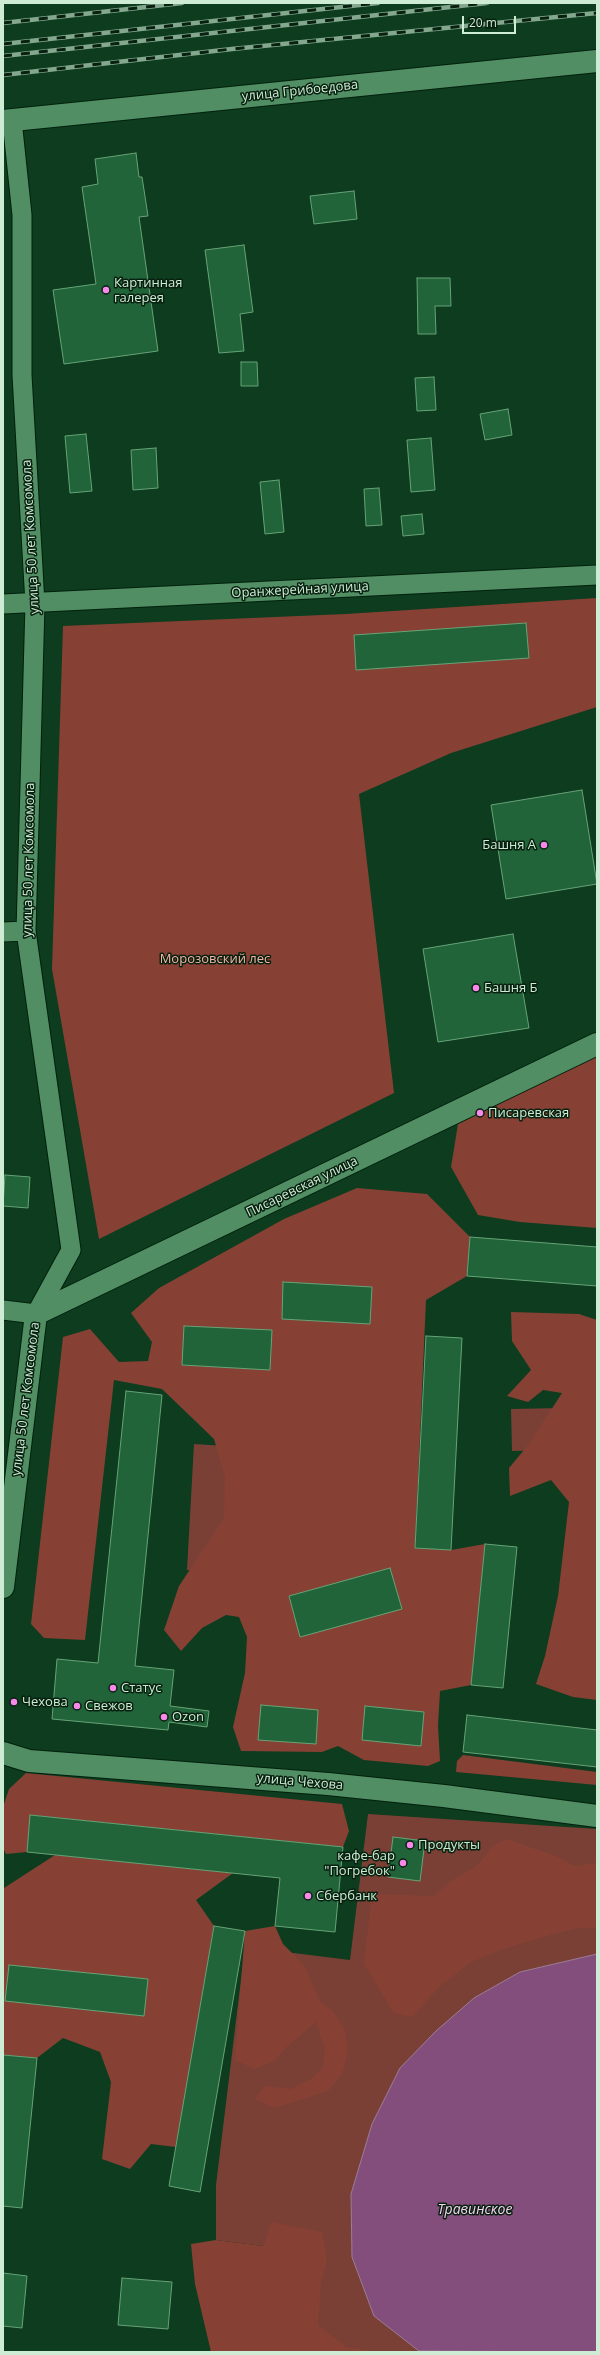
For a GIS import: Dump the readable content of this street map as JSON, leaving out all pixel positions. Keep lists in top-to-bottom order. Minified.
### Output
{"streets":{"street":["улица Грибоедова","улица 50 лет Комсомола","Оранжерейная улица","Писаревская улица","улица Чехова"]},"crossings":[["улица Грибоедова","улица 50 лет Комсомола"],["улица 50 лет Комсомола","Оранжерейная улица"],["улица 50 лет Комсомола","Писаревская улица"]],"water":["Травинское"],"parks":["Морозовский лес"],"places":["Картинная галерея","Башня А","Башня Б","Писаревская","Статус","Чехова","Свежов","Ozon","Продукты","кафе-бар \"Погребок\"","Сбербанк"],"scale_bar":"20 m"}
